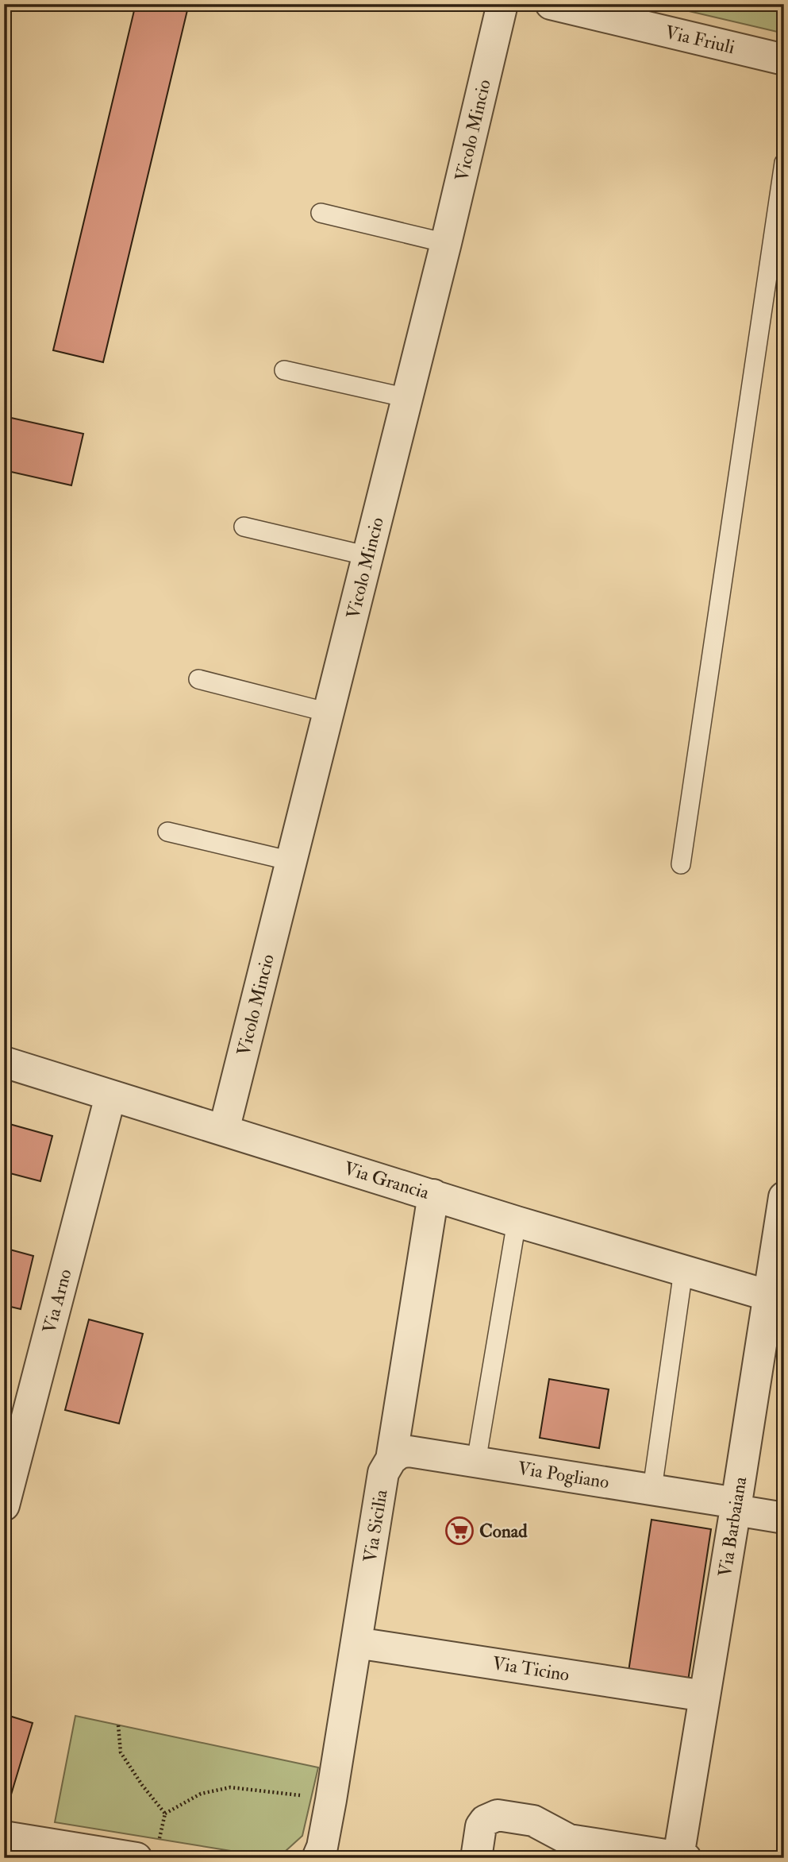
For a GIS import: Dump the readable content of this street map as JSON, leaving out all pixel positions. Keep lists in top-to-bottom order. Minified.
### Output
{"streets":{"street":["Via Friuli","Vicolo Mincio","Via Grancia","Via Arno","Via Pogliano","Via Sicilia","Via Barbaiana","Via Ticino"]},"crossings":[["Vicolo Mincio","Via Grancia"],["Via Grancia","Via Arno"],["Via Grancia","Via Sicilia"],["Via Grancia","Via Barbaiana"],["Via Pogliano","Via Sicilia"],["Via Pogliano","Via Barbaiana"],["Via Sicilia","Via Ticino"],["Via Barbaiana","Via Ticino"]],"places":{"supermarket":["Conad"]}}
